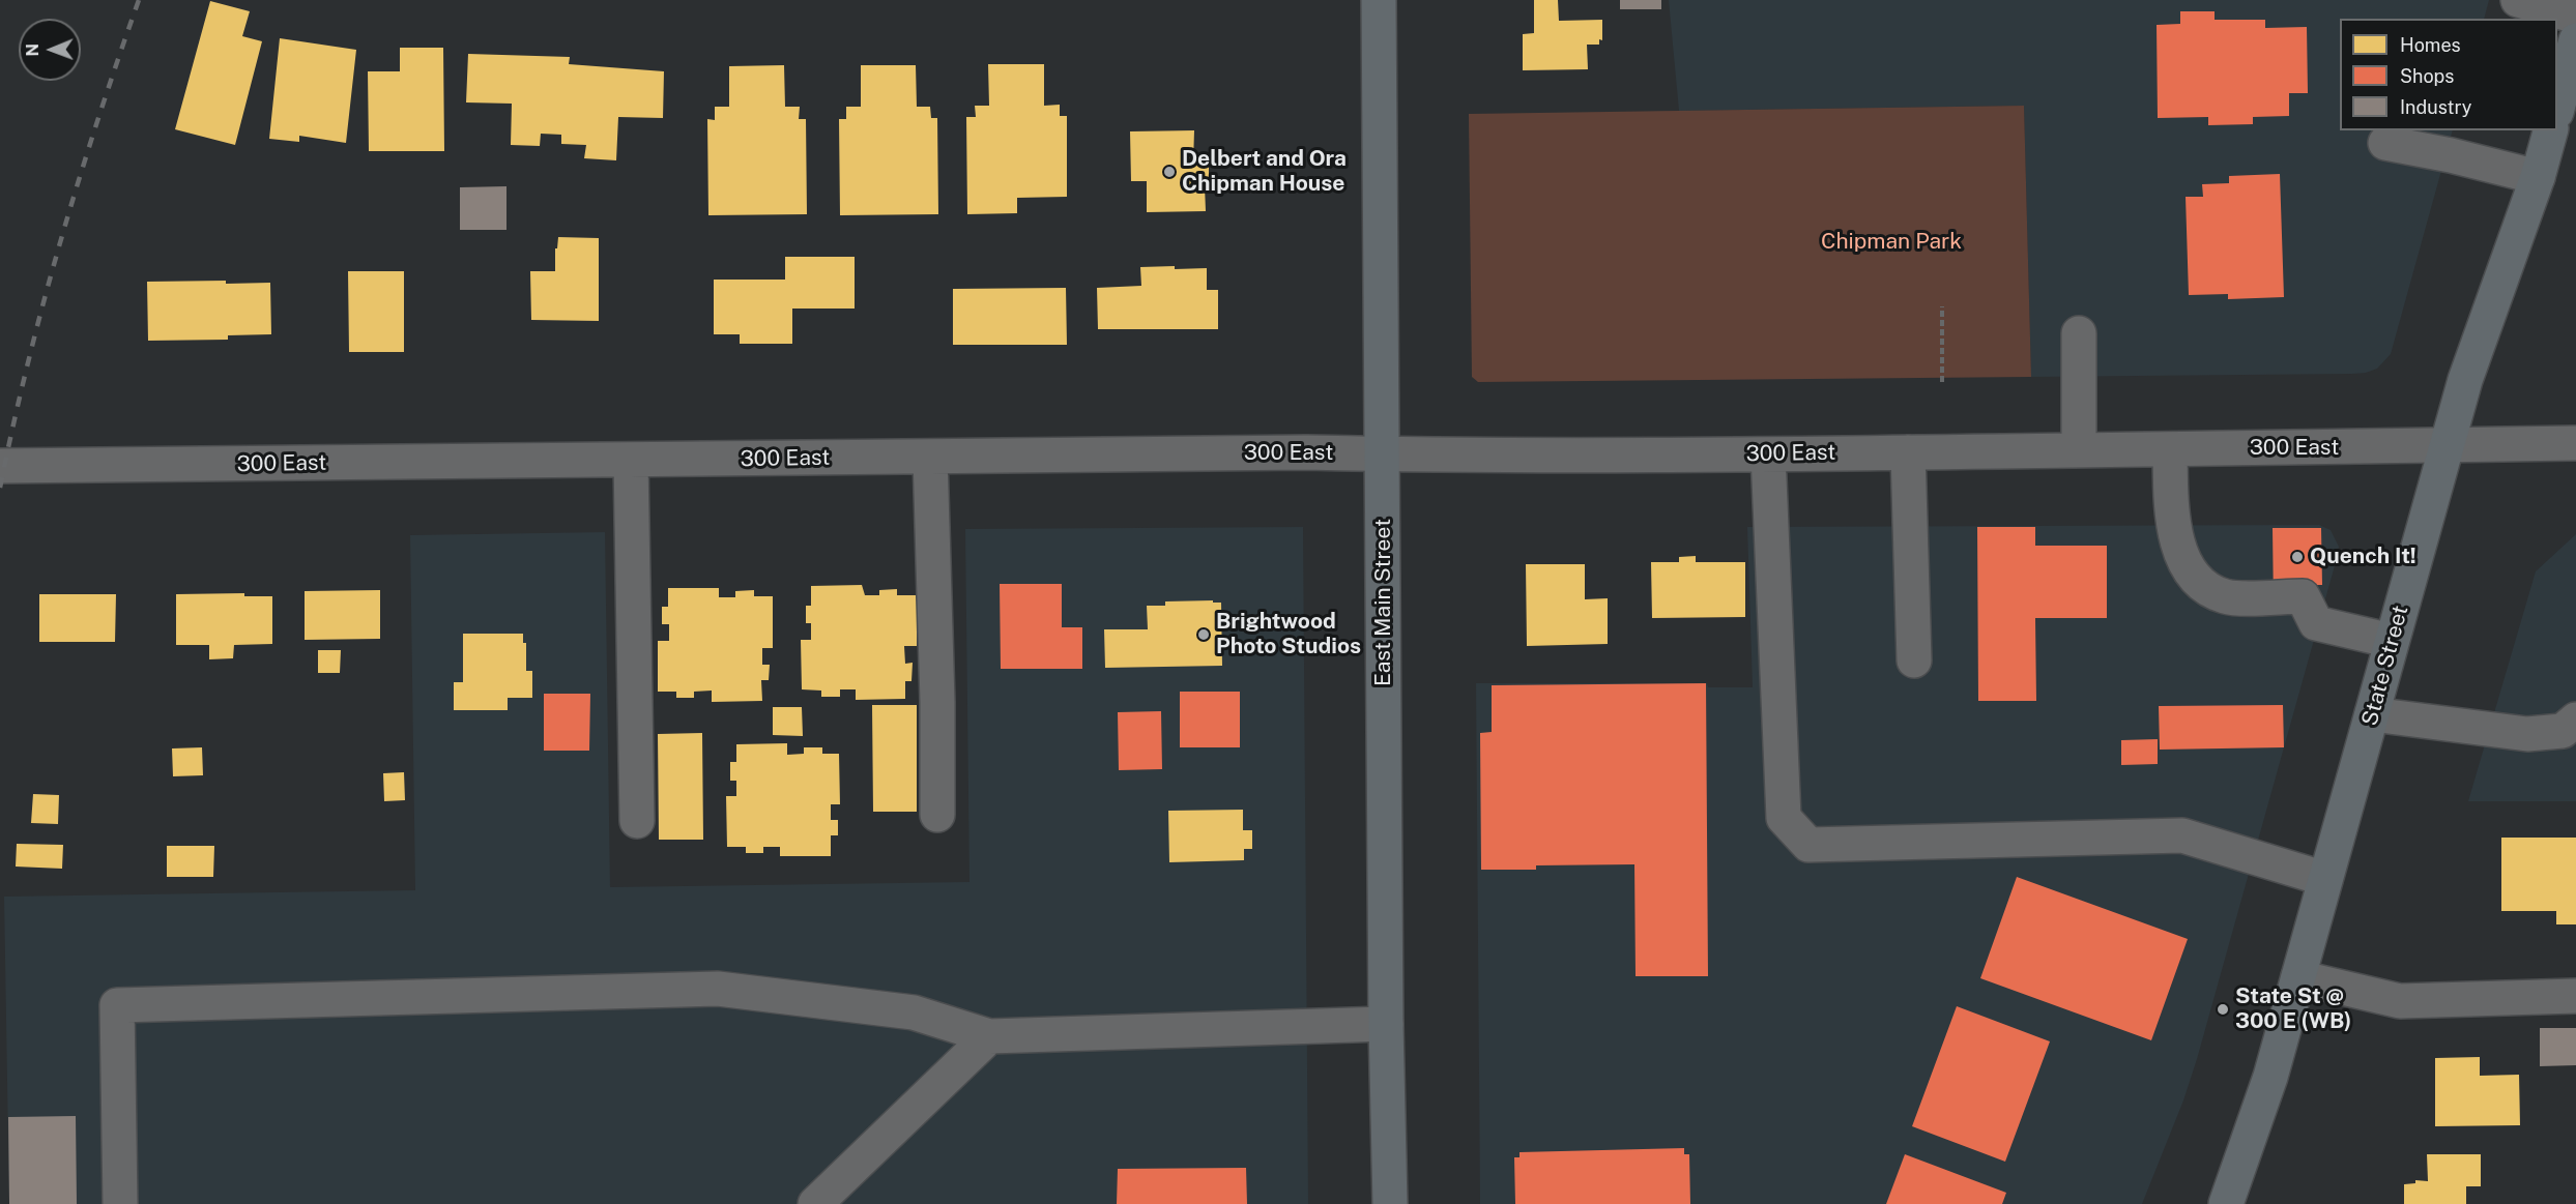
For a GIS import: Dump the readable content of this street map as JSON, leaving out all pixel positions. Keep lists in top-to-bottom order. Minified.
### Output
{"streets":{"main road":["East Main Street","State Street"],"street":["300 East"]},"crossings":[["300 East","East Main Street"],["300 East","State Street"]],"parks":["Chipman Park"],"places":["Delbert and Ora Chipman House","Quench It!","Brightwood Photo Studios","State St @ 300 E (WB)"],"legend":["Homes","Shops","Industry"],"north":"left"}
